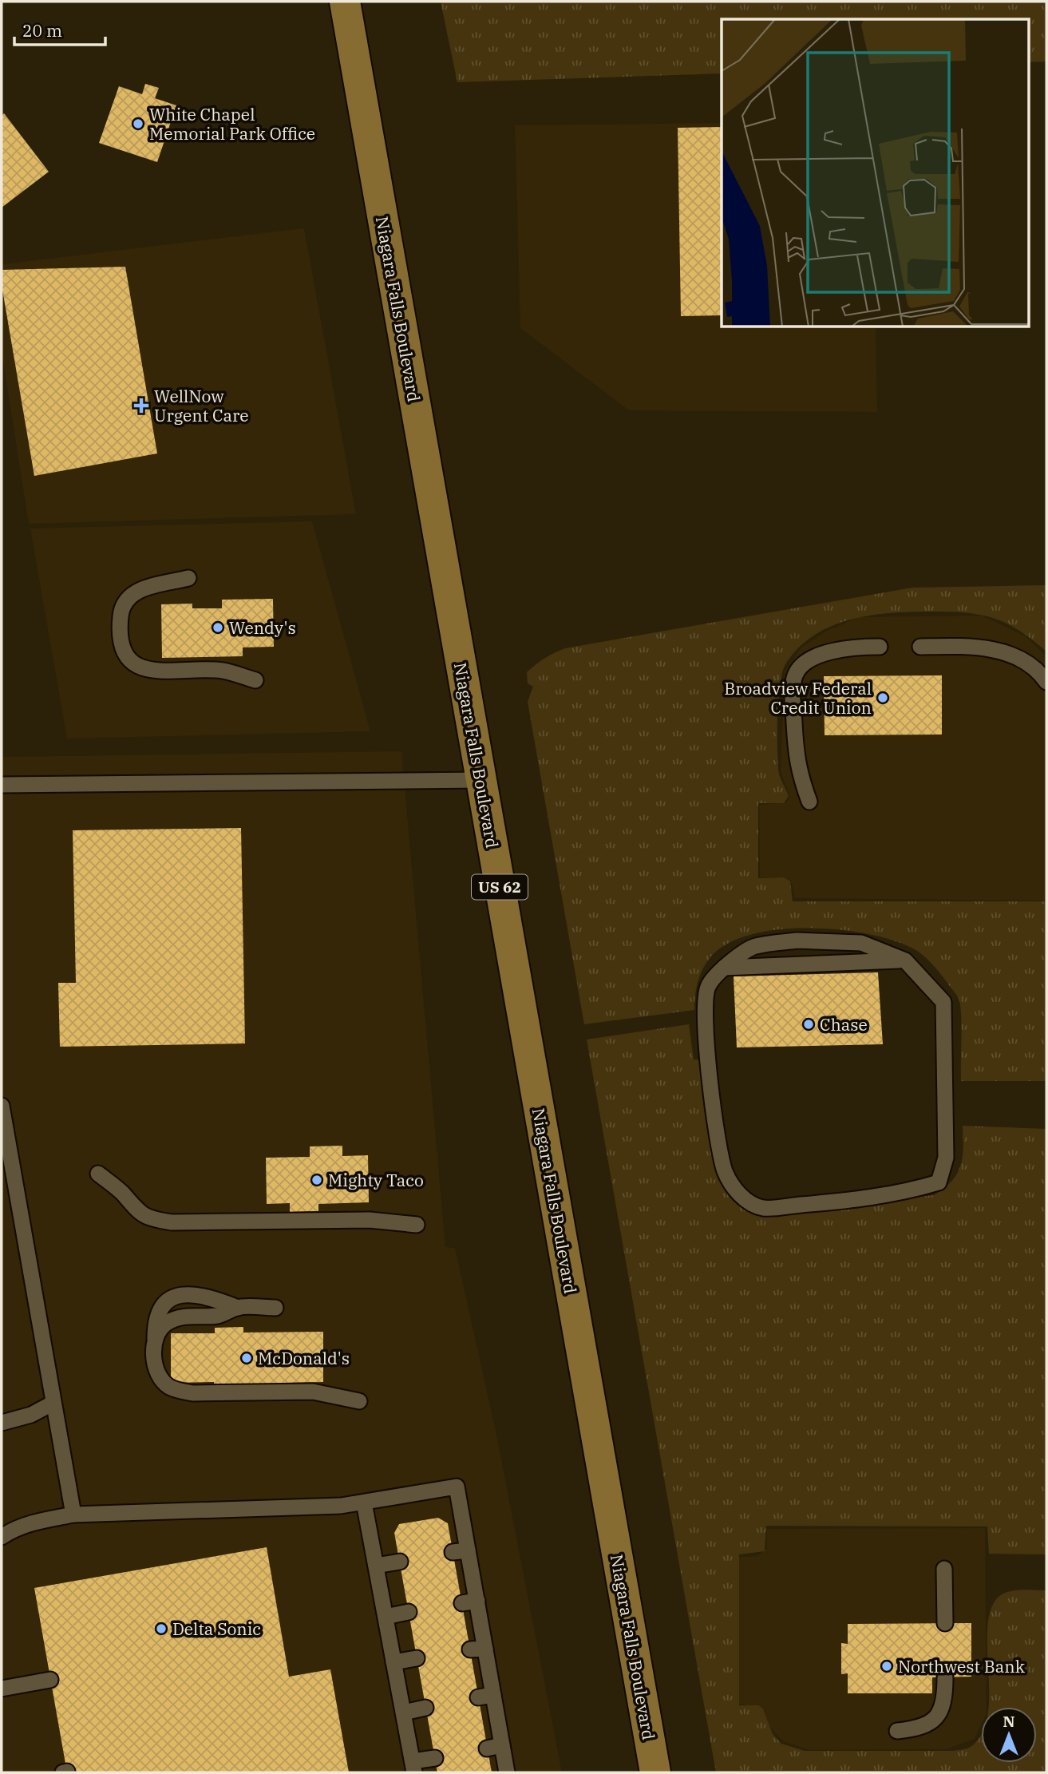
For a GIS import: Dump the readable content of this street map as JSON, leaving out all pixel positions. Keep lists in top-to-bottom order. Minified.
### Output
{"streets":{"main road":["Niagara Falls Boulevard","US 62"]},"places":{"other":["White Chapel Memorial Park Office","Wendy's","Broadview Federal Credit Union","Chase","Mighty Taco","McDonald's","Delta Sonic","Northwest Bank"],"health":["WellNow Urgent Care"]},"scale_bar":"20 m","north":"top"}
